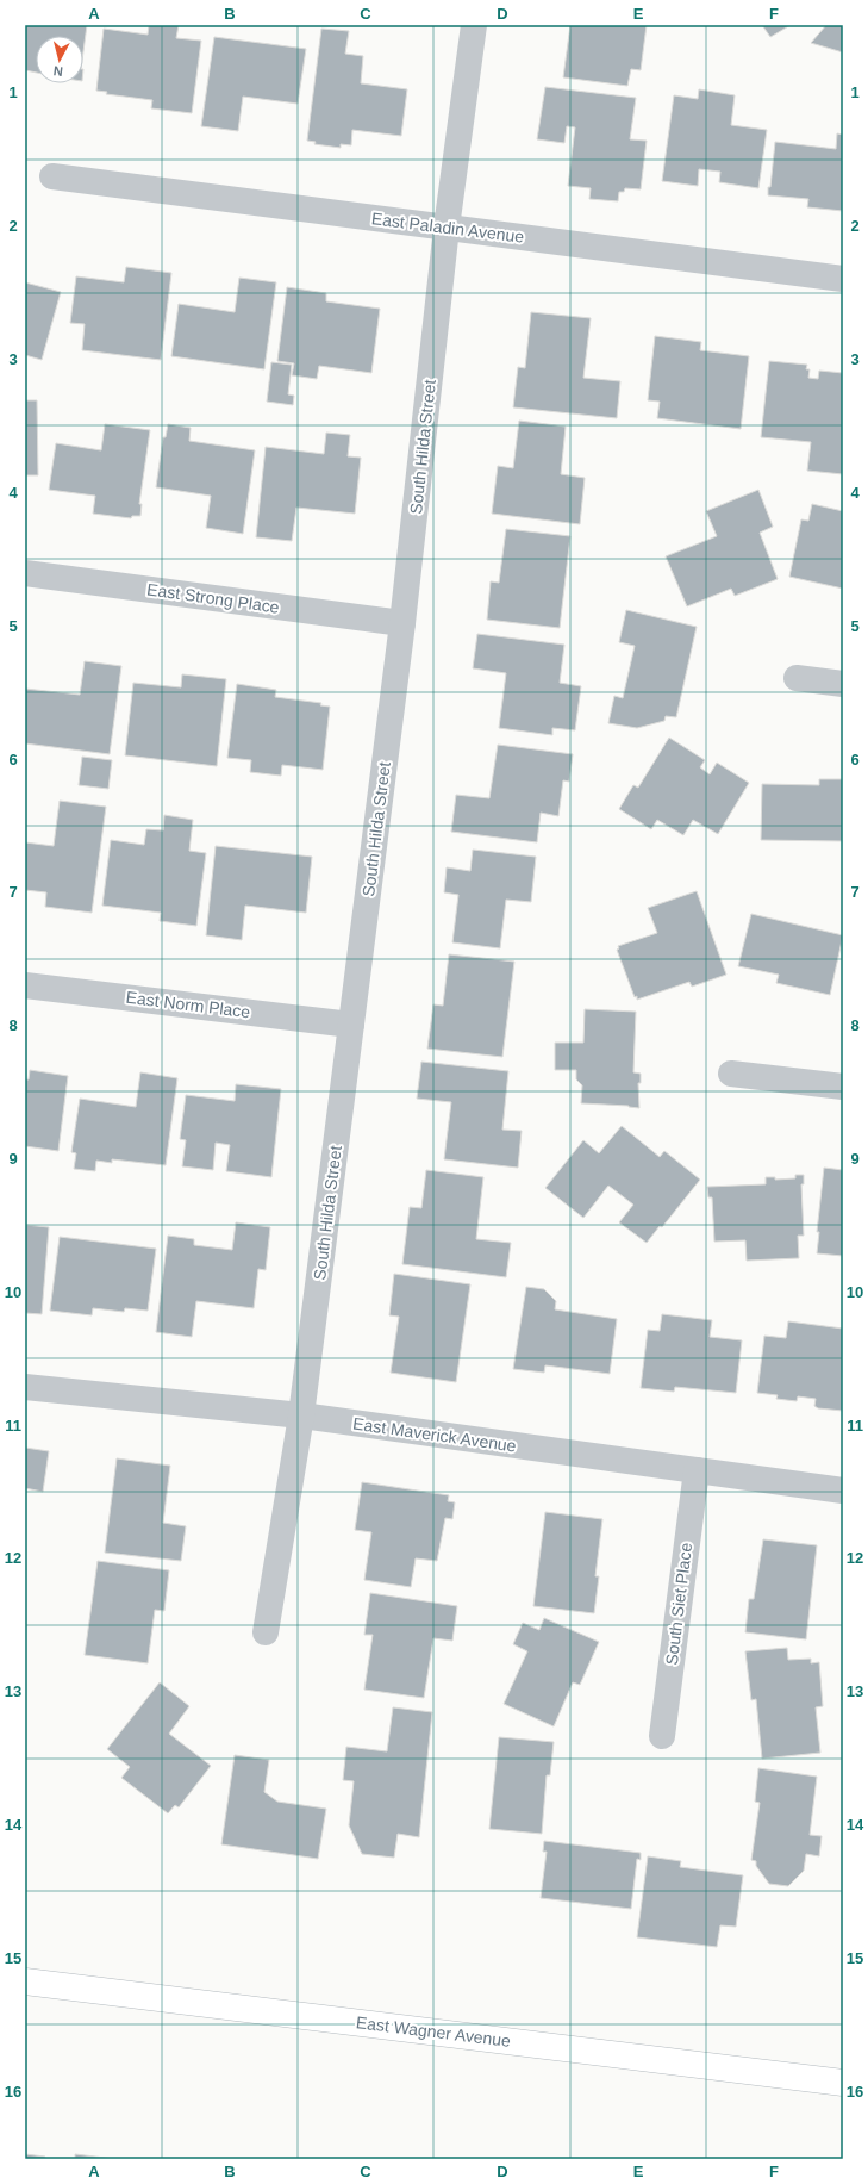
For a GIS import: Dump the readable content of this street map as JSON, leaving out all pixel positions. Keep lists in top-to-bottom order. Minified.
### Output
{"streets":{"street":["East Paladin Avenue","South Hilda Street","East Strong Place","East Norm Place","East Maverick Avenue","South Siet Place","East Wagner Avenue"]},"crossings":[["East Paladin Avenue","South Hilda Street"],["South Hilda Street","East Strong Place"],["South Hilda Street","East Norm Place"],["South Hilda Street","East Maverick Avenue"],["East Maverick Avenue","South Siet Place"]],"north":"bottom","grid":{"columns":["A","B","C","D","E","F"],"rows":["1","2","3","4","5","6","7","8","9","10","11","12","13","14","15","16"]}}
